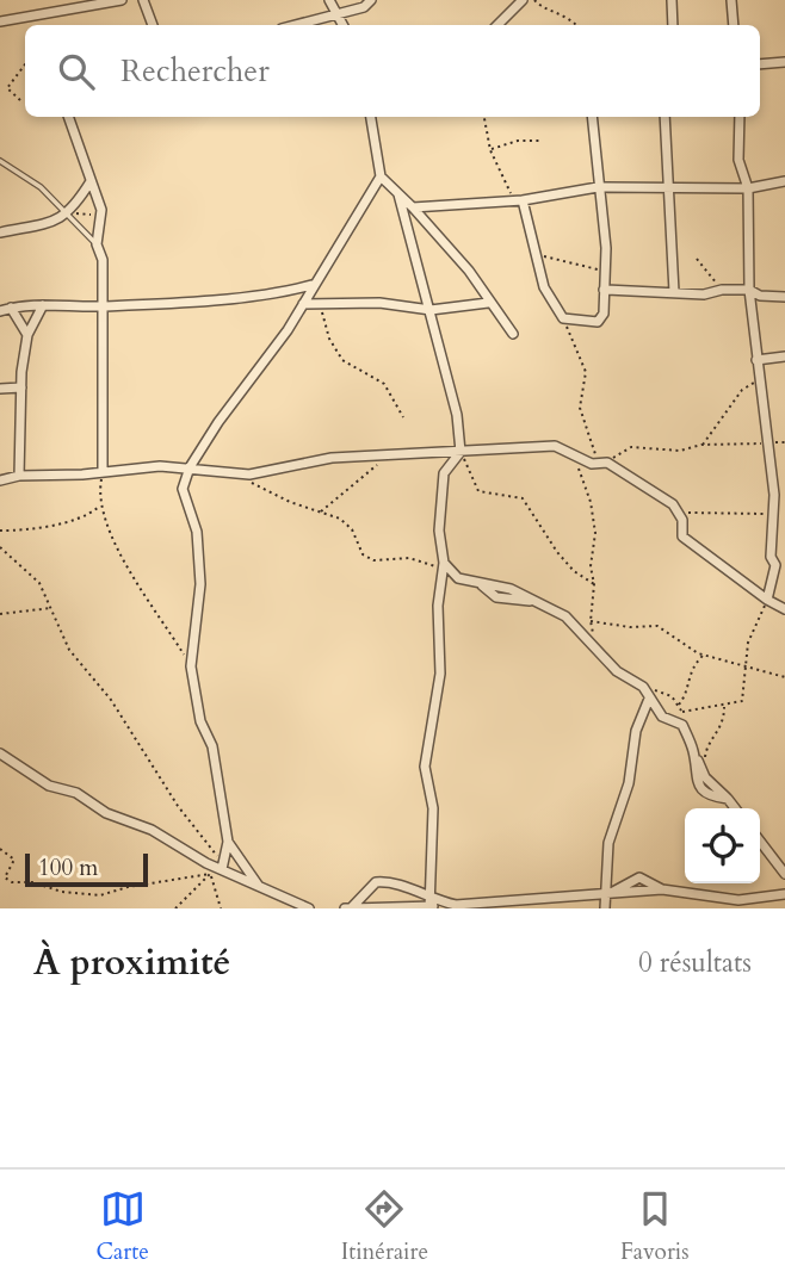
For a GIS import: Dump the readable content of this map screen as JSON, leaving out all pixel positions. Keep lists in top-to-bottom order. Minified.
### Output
{"scale_bar":"100 m","page":{"search":"Rechercher","scale":"100 m","heading":["À proximité","0 résultats"],"nav":["Carte","Itinéraire","Favoris"]}}
